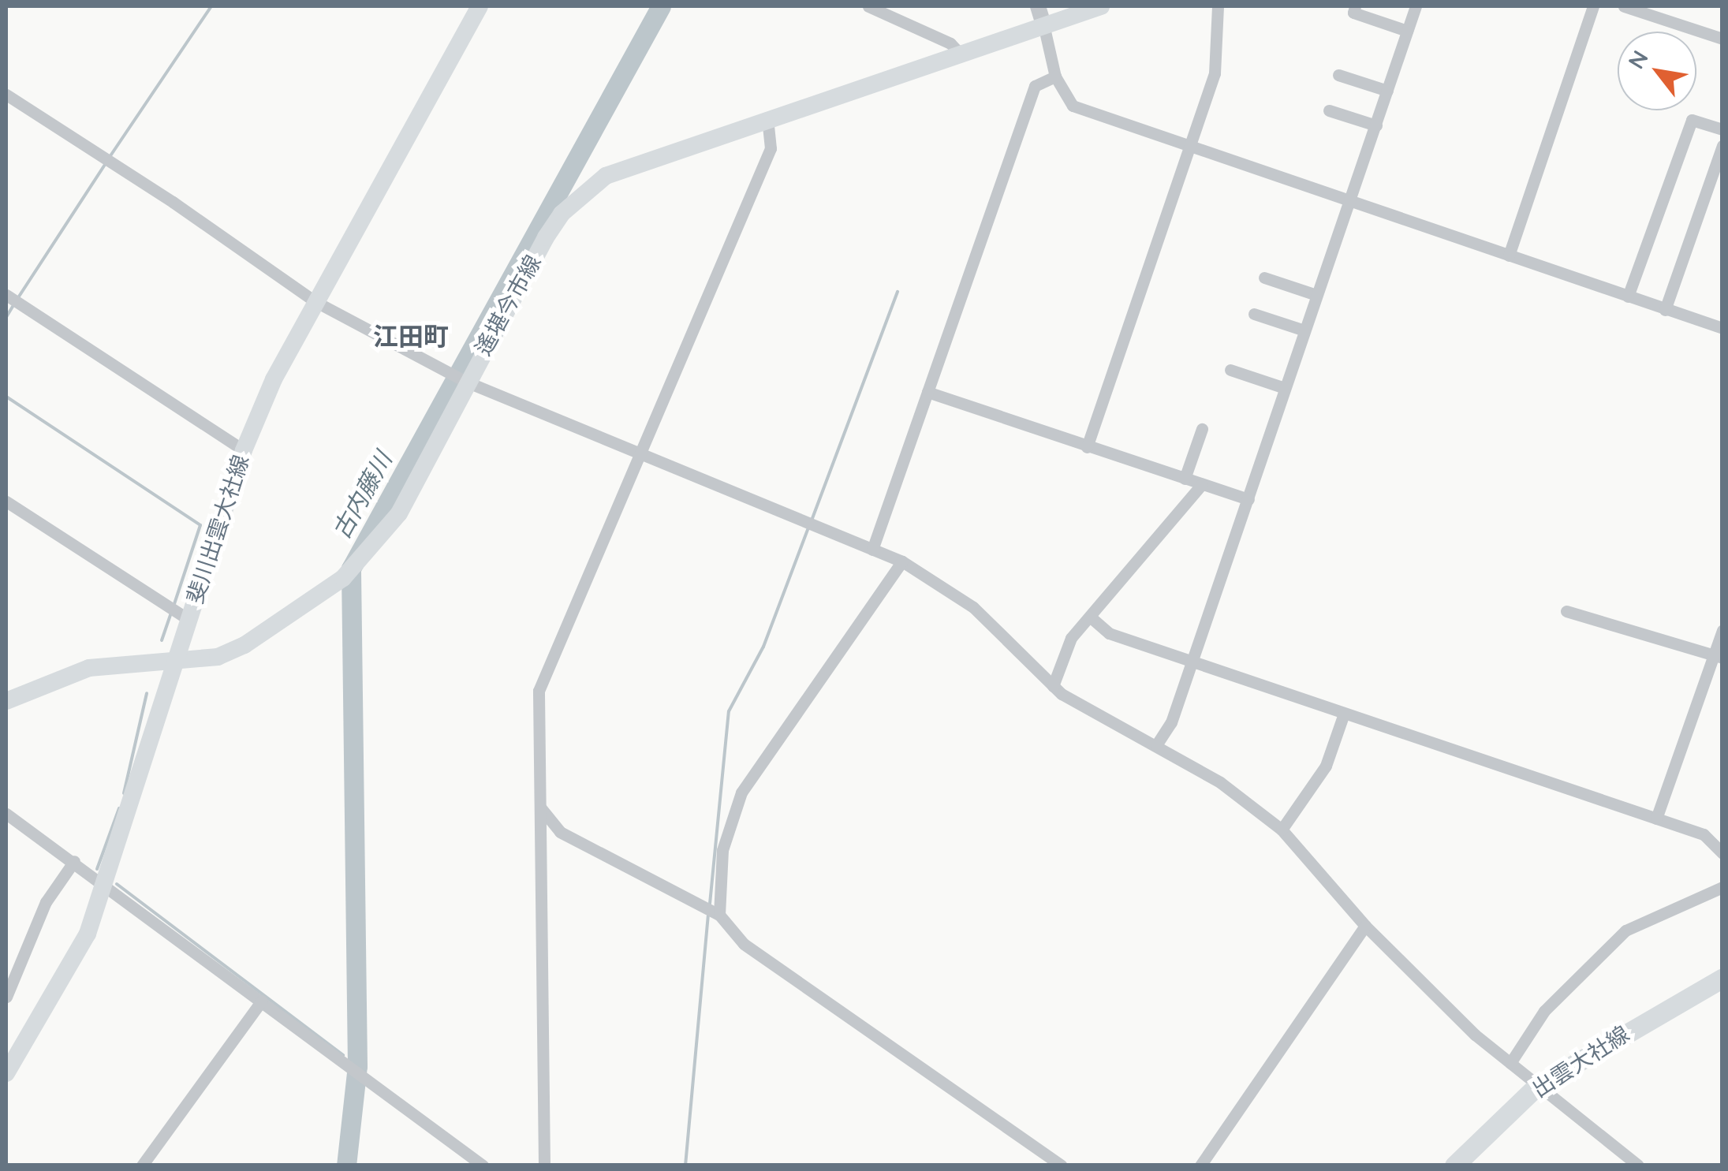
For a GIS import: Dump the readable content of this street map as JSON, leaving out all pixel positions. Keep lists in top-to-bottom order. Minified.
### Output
{"streets":{"main road":["遙堪今市線","斐川出雲大社線","出雲大社線"]},"crossings":[["遙堪今市線","斐川出雲大社線"]],"districts":["江田町"],"water":["古内藤川"],"north":"top left"}
